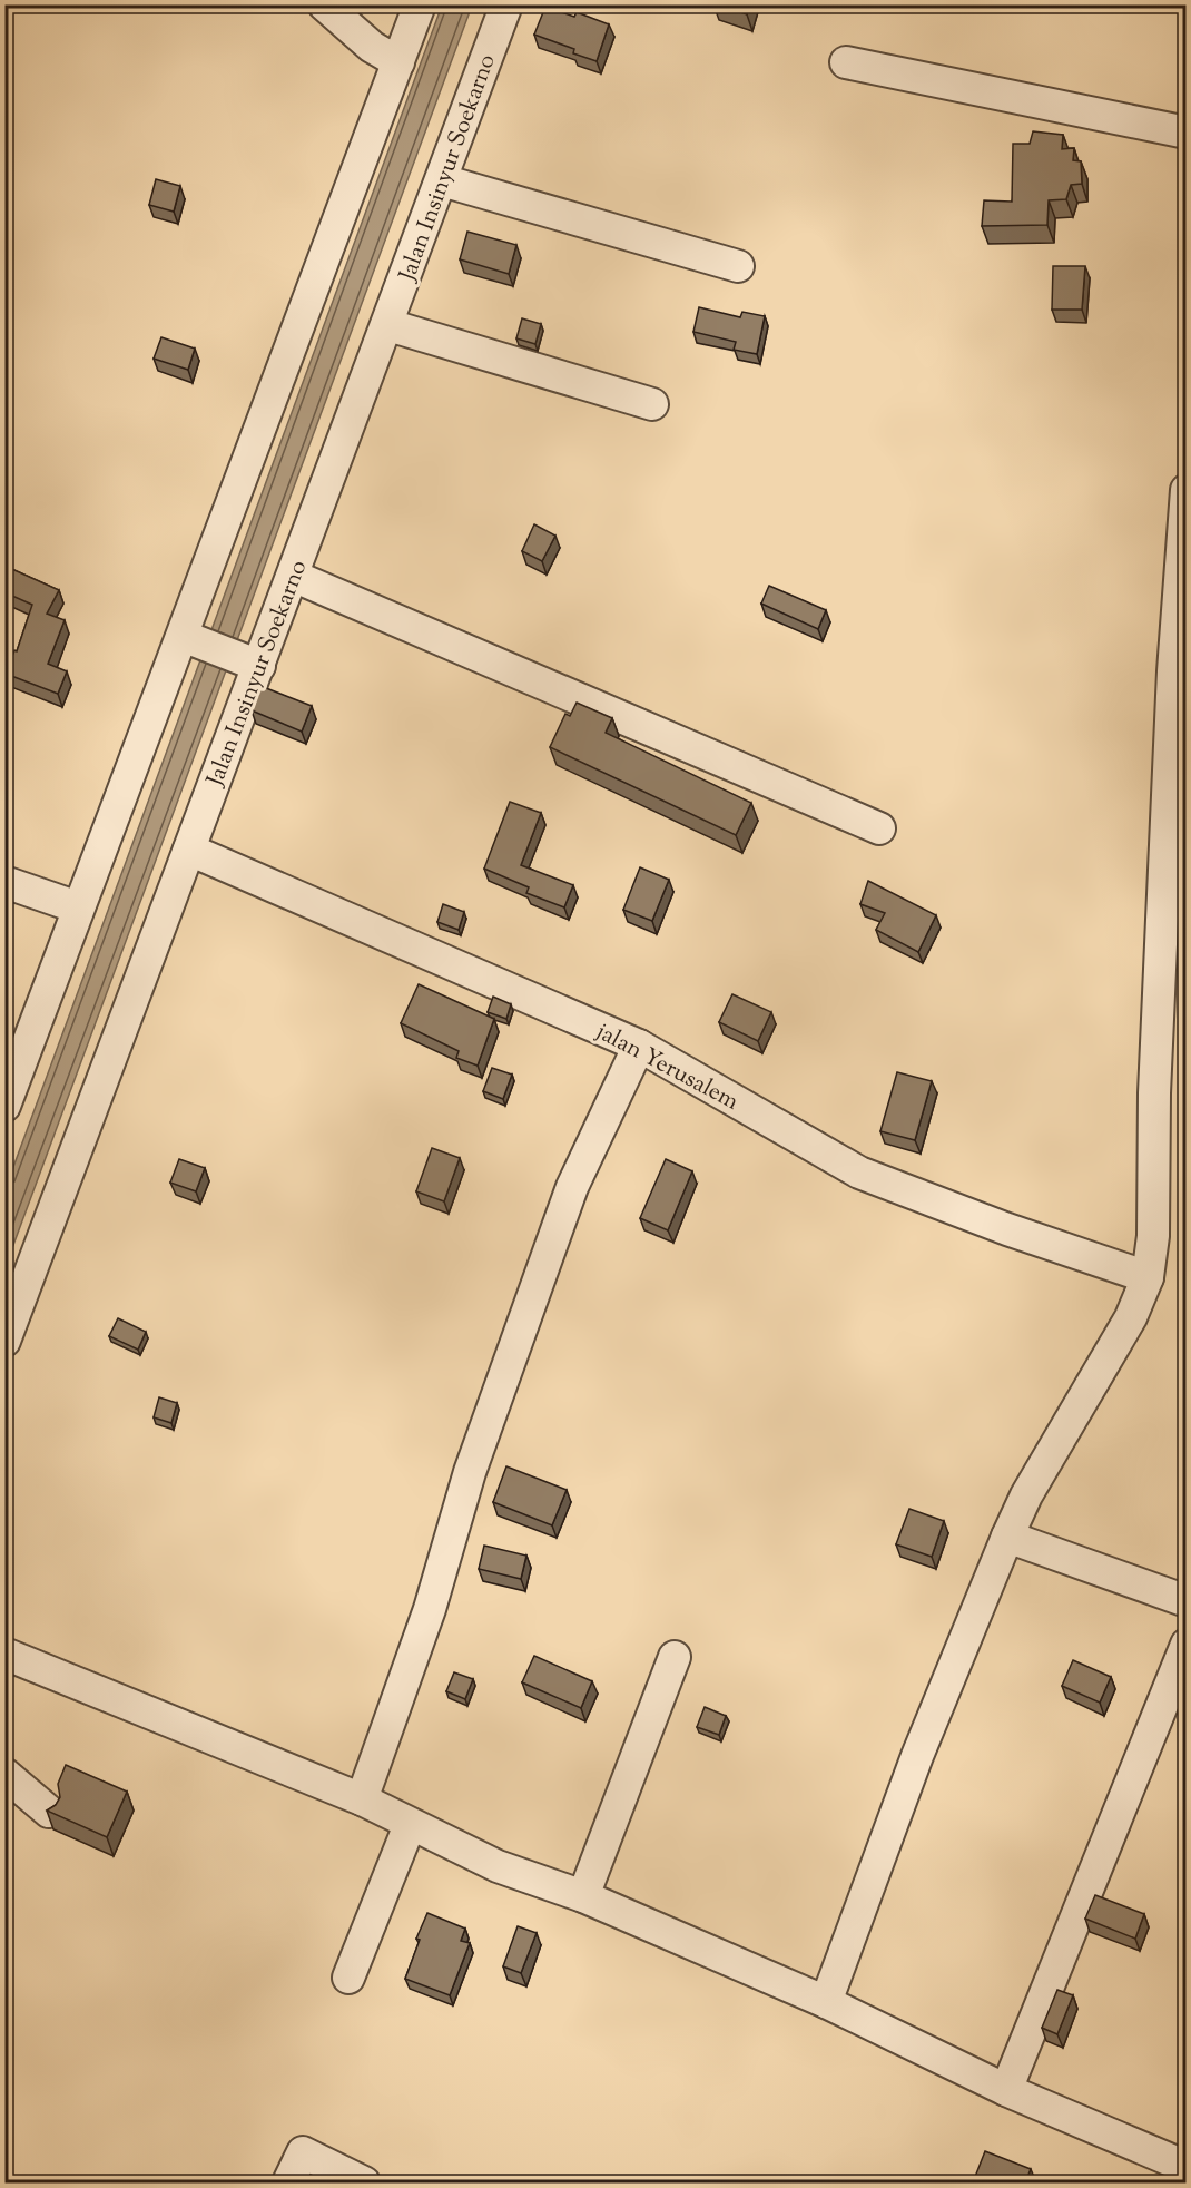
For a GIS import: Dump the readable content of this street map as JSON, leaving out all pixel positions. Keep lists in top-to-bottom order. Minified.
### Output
{"streets":{"street":["Jalan Insinyur Soekarno","jalan Yerusalem"]},"crossings":[["Jalan Insinyur Soekarno","jalan Yerusalem"]]}
